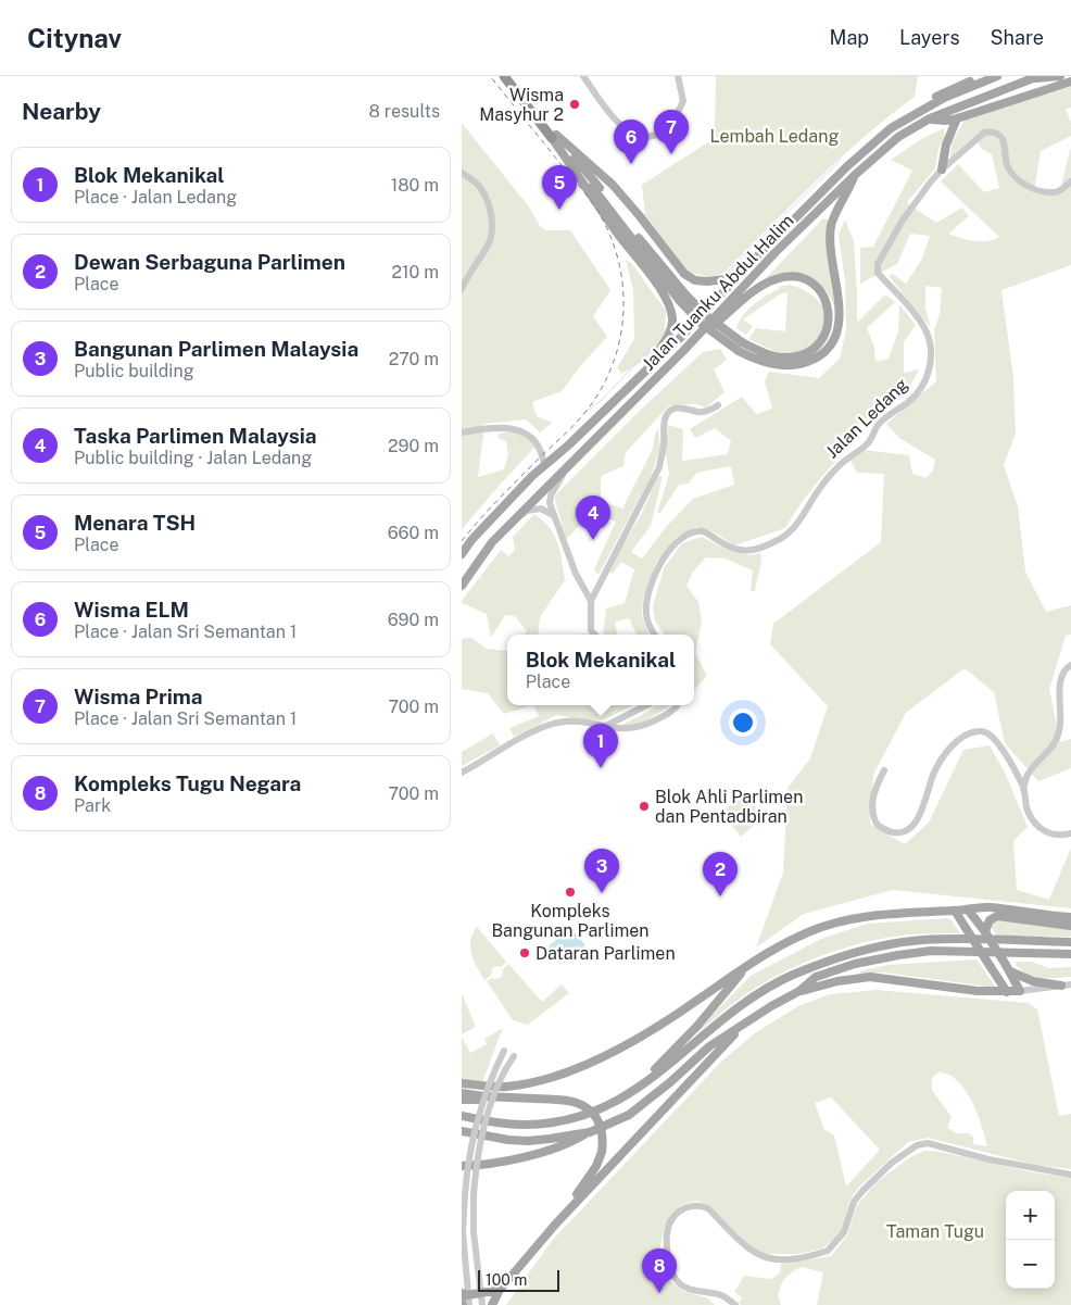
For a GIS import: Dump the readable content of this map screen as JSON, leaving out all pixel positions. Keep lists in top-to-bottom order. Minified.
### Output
{"streets":{"main road":["Jalan Tuanku Abdul Halim"],"street":["Jalan Ledang"]},"parks":["Lembah Ledang","Taman Tugu"],"places":["Wisma Masyhur 2","Blok Ahli Parlimen dan Pentadbiran","Kompleks Bangunan Parlimen","Dataran Parlimen"],"scale_bar":"100 m","page":{"header":"Citynav","nav":["Map","Layers","Share"],"heading":["Nearby","8 results"],"pins":["7","6","5","4","1","3","2","8"],"list":[{"mark":"1","name":"Blok Mekanikal","note":"Place · Jalan Ledang","value":"180 m"},{"mark":"2","name":"Dewan Serbaguna Parlimen","note":"Place","value":"210 m"},{"mark":"3","name":"Bangunan Parlimen Malaysia","note":"Public building","value":"270 m"},{"mark":"4","name":"Taska Parlimen Malaysia","note":"Public building · Jalan Ledang","value":"290 m"},{"mark":"5","name":"Menara TSH","note":"Place","value":"660 m"},{"mark":"6","name":"Wisma ELM","note":"Place · Jalan Sri Semantan 1","value":"690 m"},{"mark":"7","name":"Wisma Prima","note":"Place · Jalan Sri Semantan 1","value":"700 m"},{"mark":"8","name":"Kompleks Tugu Negara","note":"Park","value":"700 m"}],"popup":["Blok Mekanikal","Place"],"map_buttons":["+","−"],"scale":"100 m"}}
